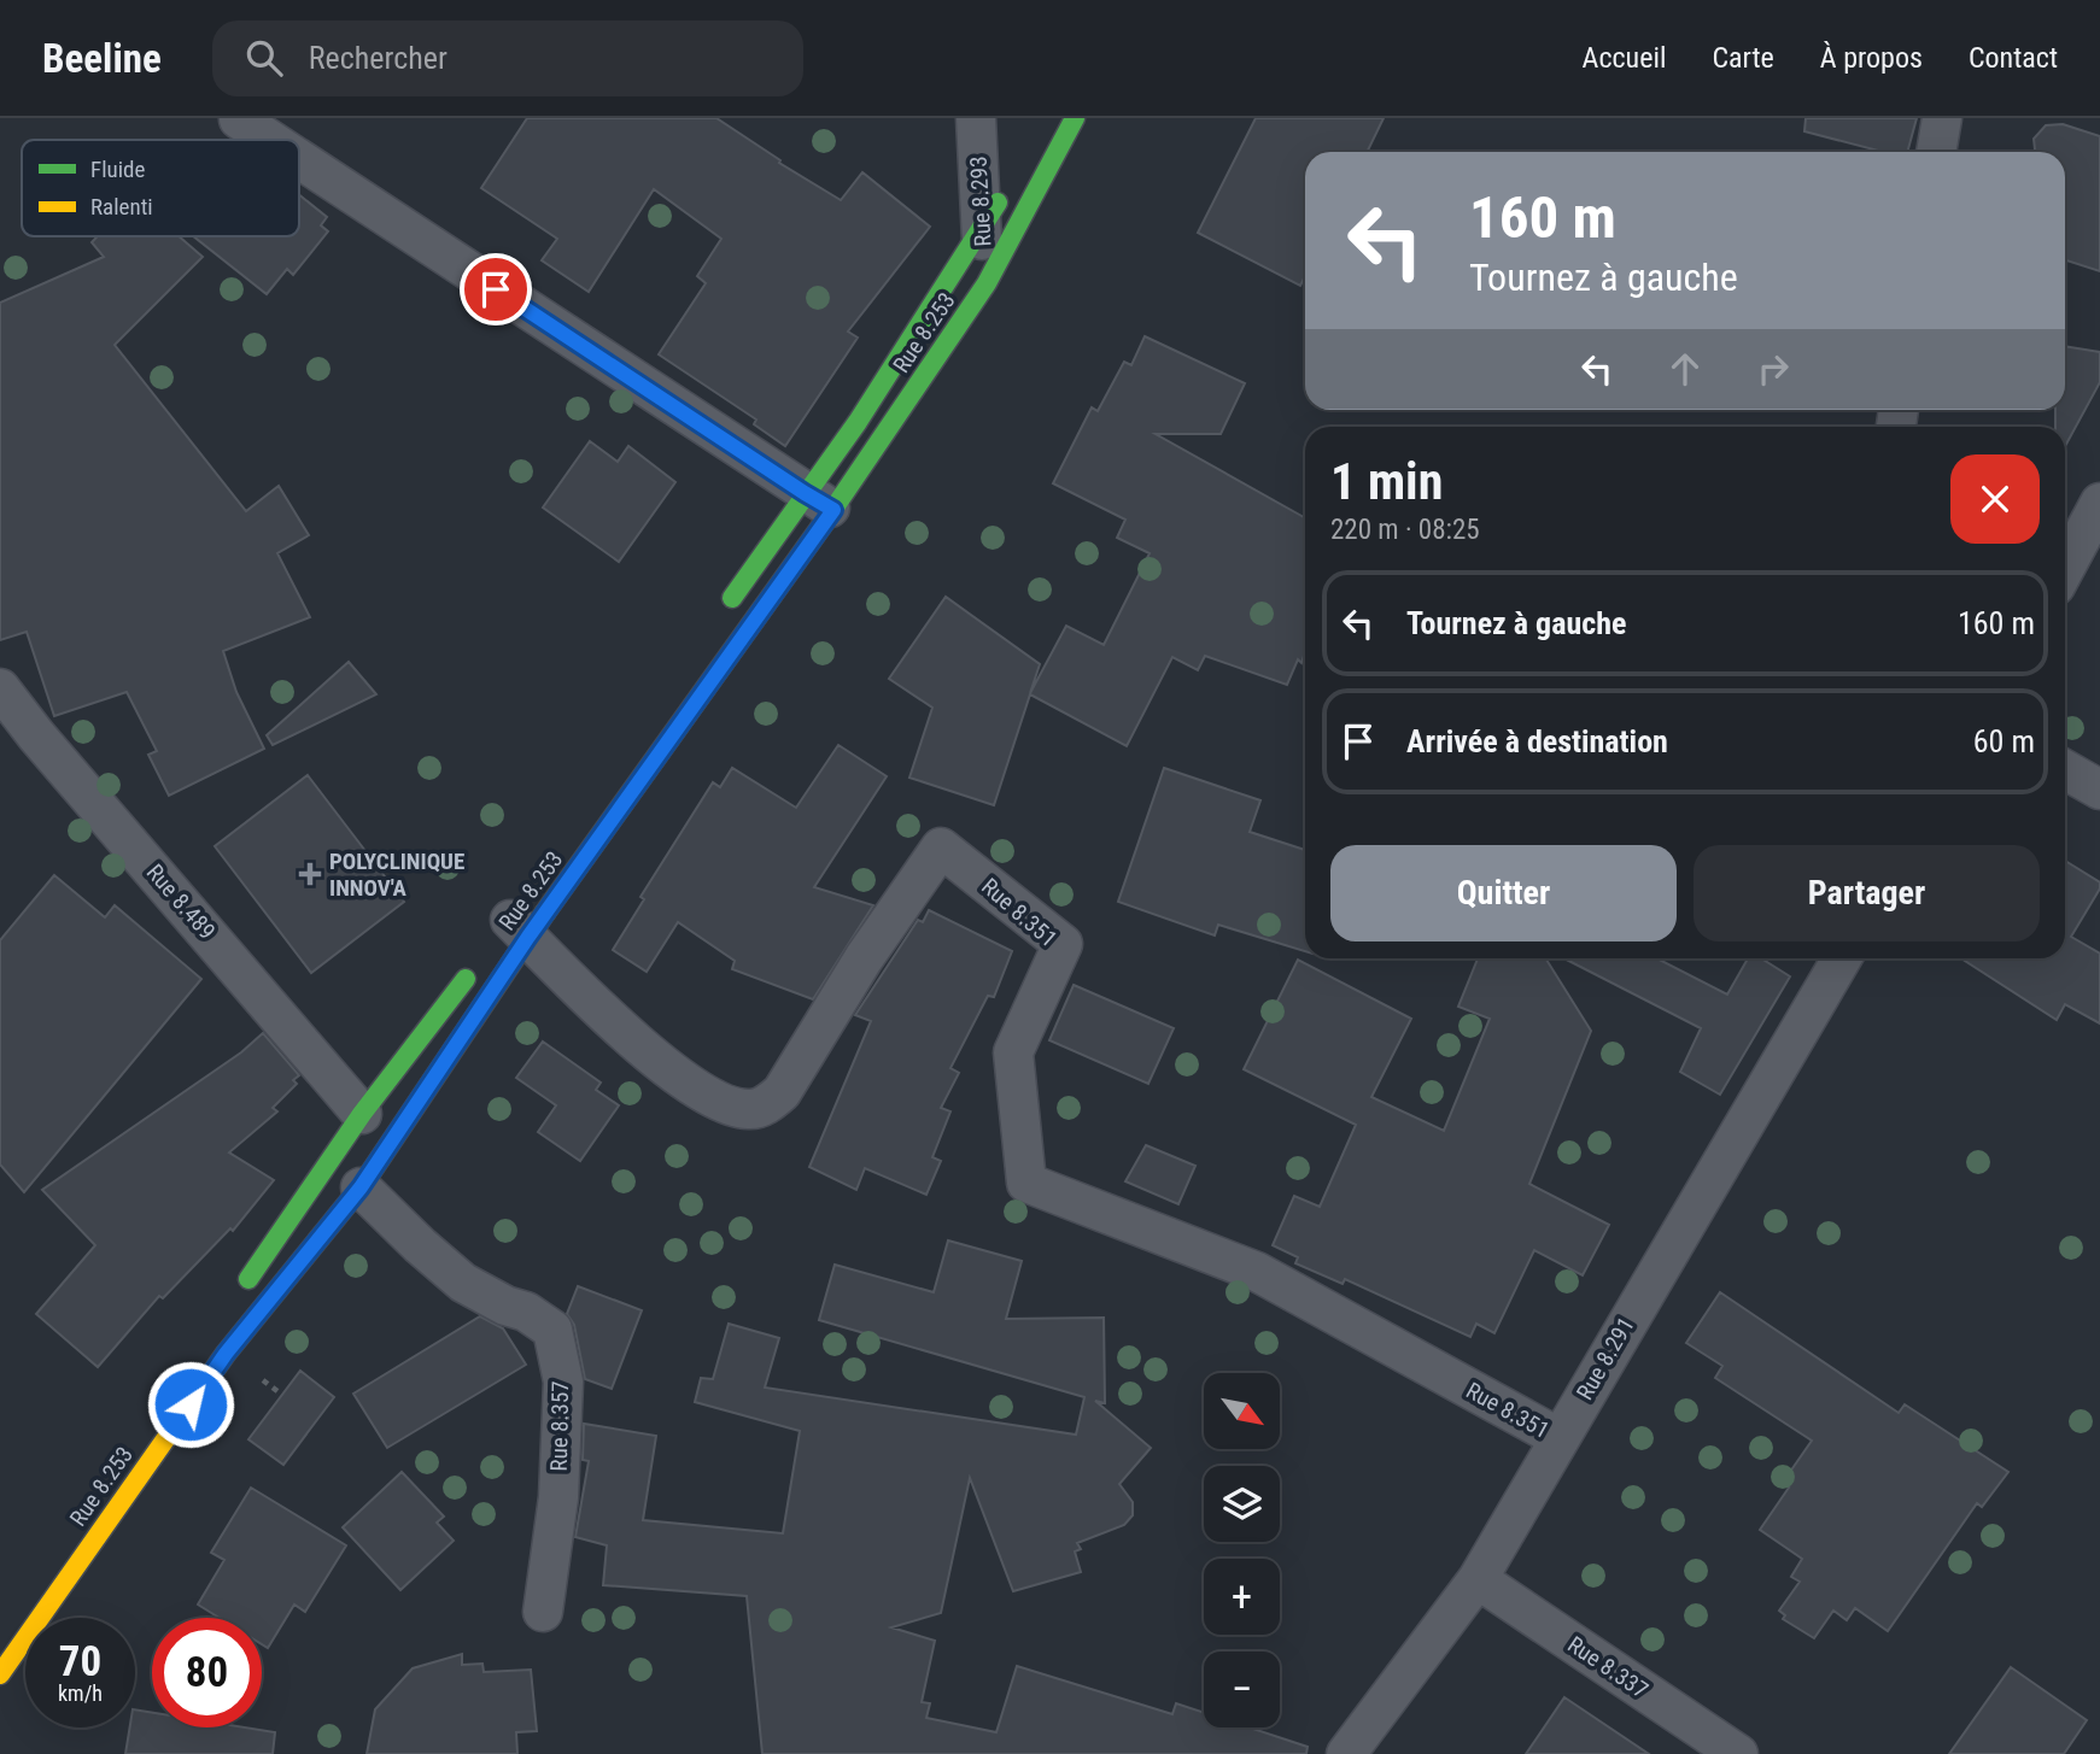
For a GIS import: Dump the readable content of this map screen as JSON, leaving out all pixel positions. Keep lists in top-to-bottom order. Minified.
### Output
{"streets":{"highway":["Rue 8.253"],"street":["Rue 8.293","Rue 8.489","Rue 8.351","Rue 8.291","Rue 8.357","Rue 8.337"]},"crossings":[["Rue 8.293","Rue 8.253"],["Rue 8.253","Rue 8.351"],["Rue 8.253","Rue 8.357"],["Rue 8.351","Rue 8.291"],["Rue 8.291","Rue 8.337"]],"places":{"health":["POLYCLINIQUE INNOV'A"]},"legend":["Fluide","Ralenti"],"north":"bottom right","page":{"header":"Beeline","search":"Rechercher","nav":["Accueil","Carte","À propos","Contact"],"turn":["160 m","Tournez à gauche"],"heading":["1 min","220 m · 08:25"],"list":[{"name":"Tournez à gauche","value":"160 m"},{"name":"Arrivée à destination","value":"60 m"}],"buttons":["Quitter","Partager"],"map_buttons":["+","−"],"speed":"70 km/h","limit":"80"}}
